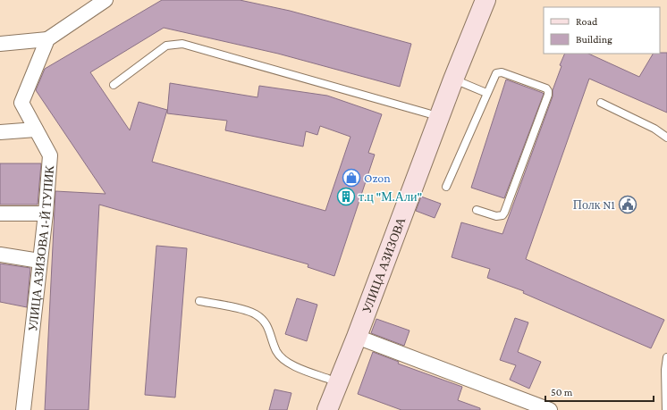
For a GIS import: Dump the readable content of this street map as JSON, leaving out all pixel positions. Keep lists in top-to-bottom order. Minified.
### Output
{"streets":{"main road":["УЛИЦА АЗИЗОВА"],"street":["УЛИЦА АЗИЗОВА 1-Й ТУПИК"]},"places":{"shop":["Ozon"],"building":["т.ц \"М.Али\""],"public building":["Полк N1"]},"legend":["Road","Building"],"scale_bar":"50 m"}
